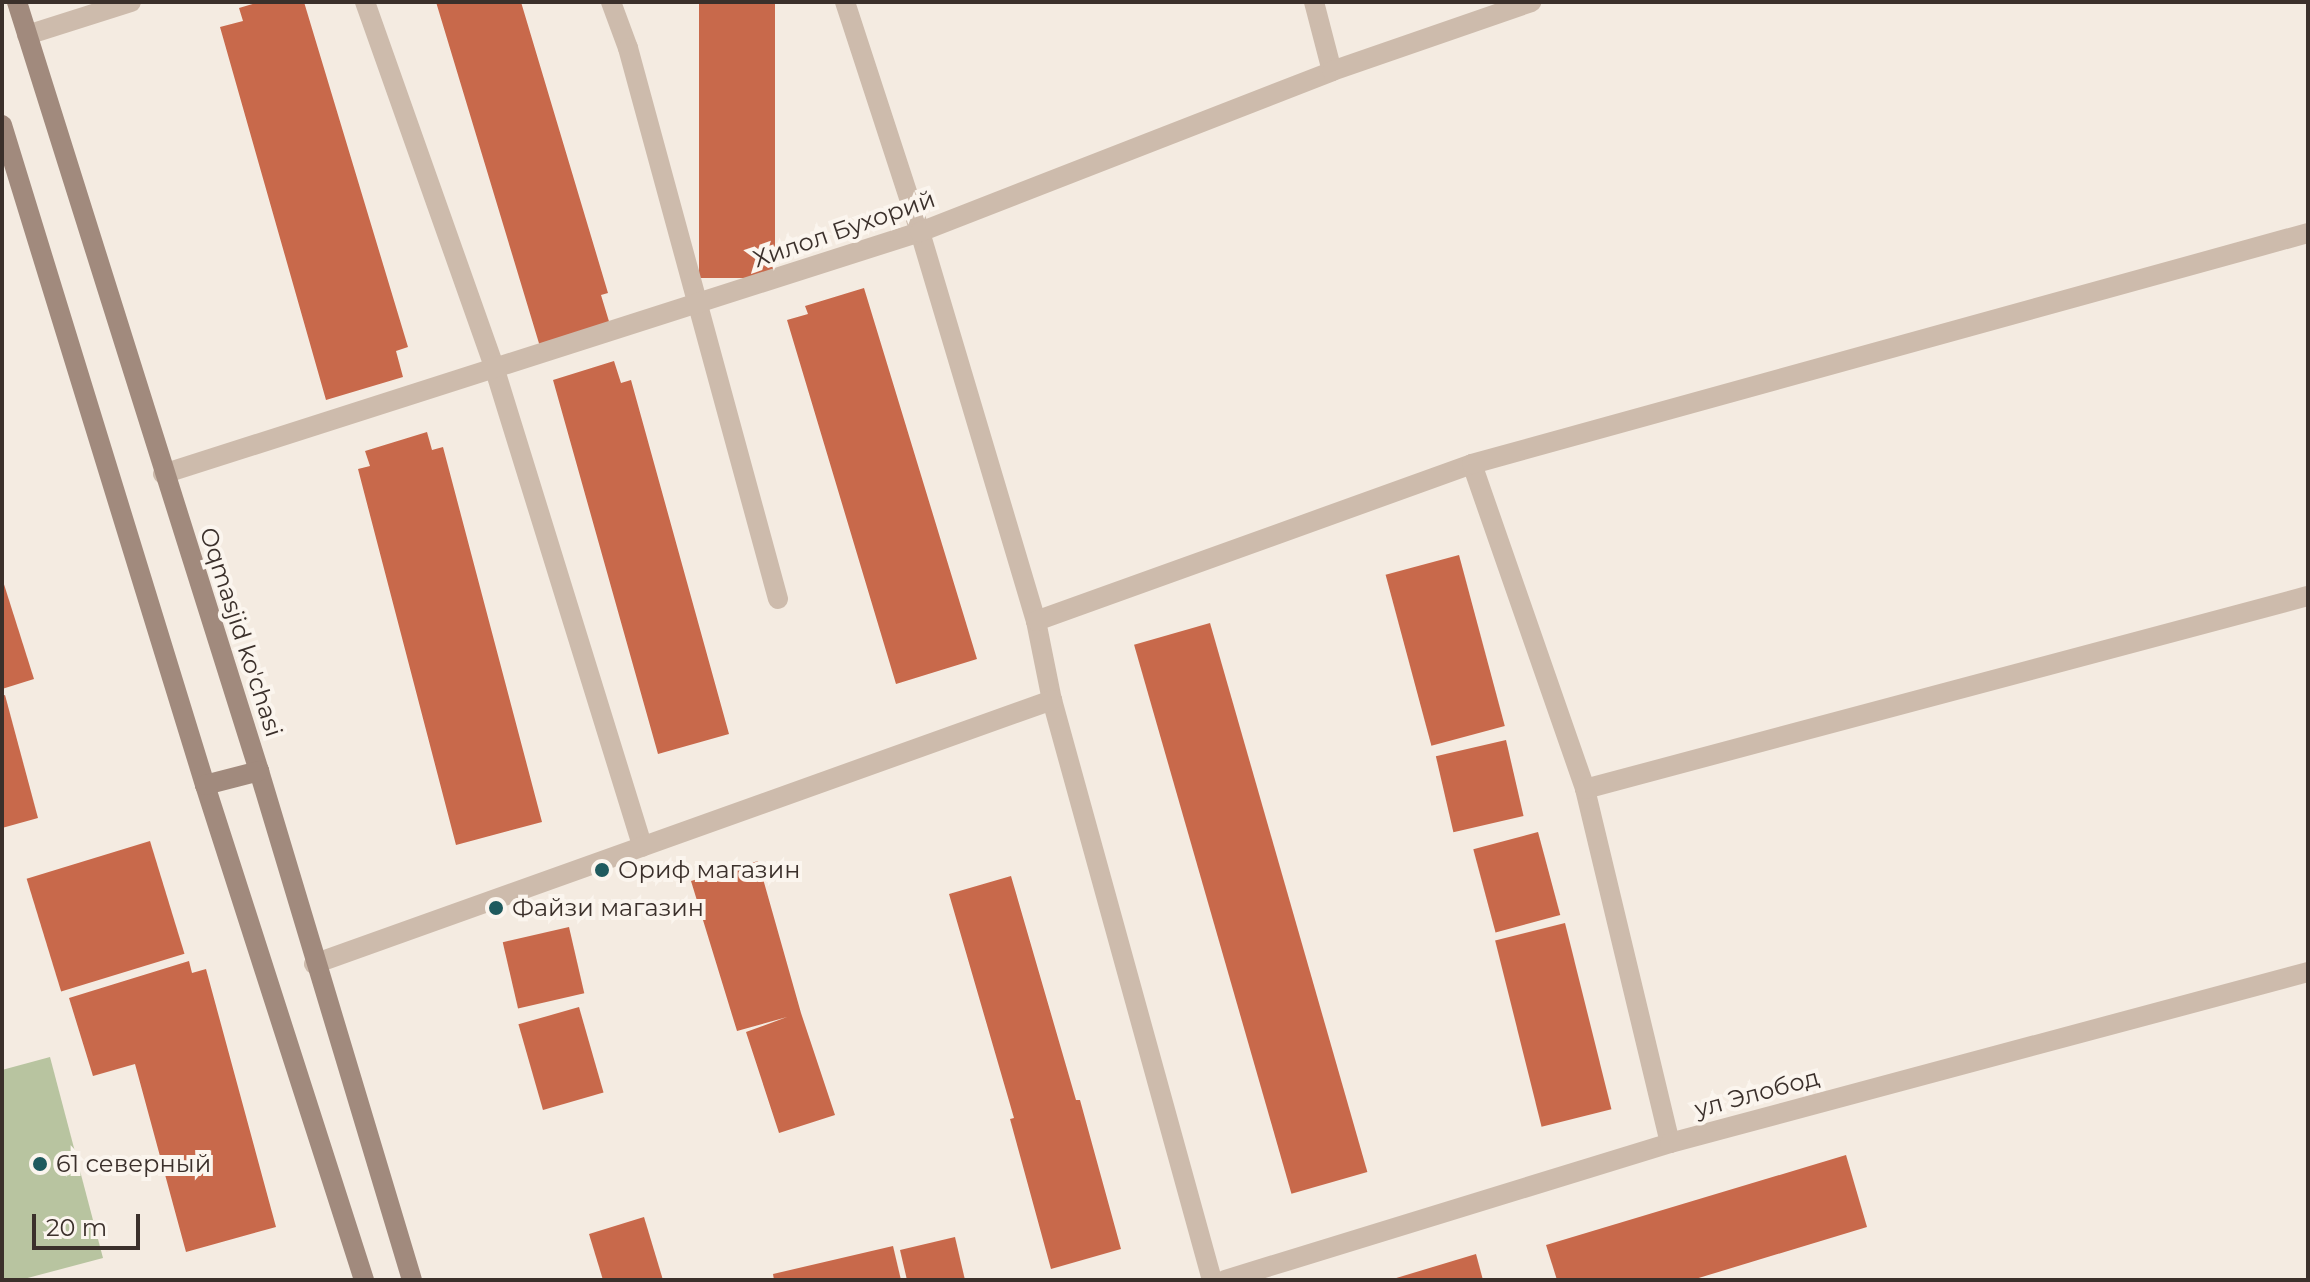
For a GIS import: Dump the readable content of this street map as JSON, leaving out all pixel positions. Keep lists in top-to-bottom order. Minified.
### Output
{"streets":{"main road":["Oqmasjid ko'chasi"],"street":["Хилол Бухорий","ул Элобод"]},"crossings":[["Хилол Бухорий","Oqmasjid ko'chasi"]],"places":["Ориф магазин","Файзи магазин","61 северный"],"scale_bar":"20 m"}
